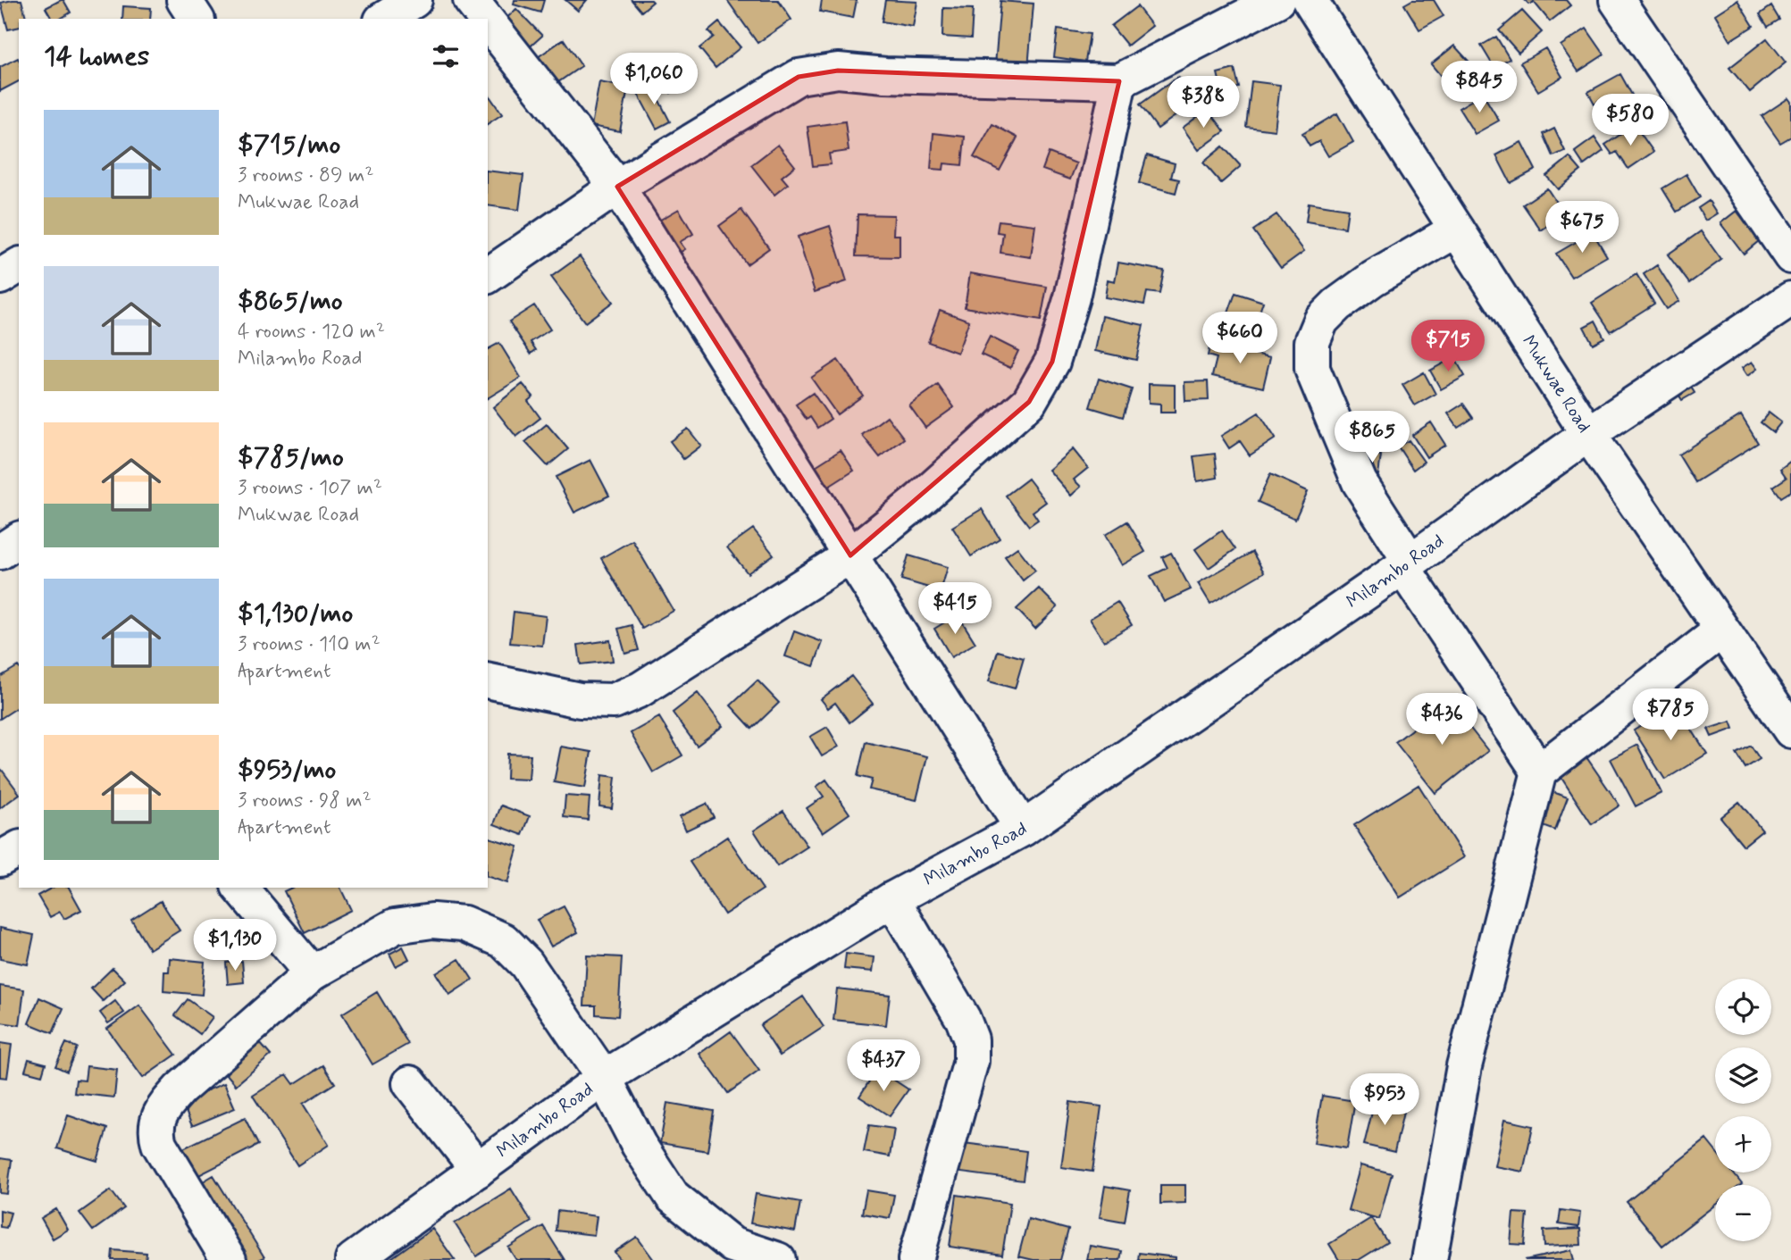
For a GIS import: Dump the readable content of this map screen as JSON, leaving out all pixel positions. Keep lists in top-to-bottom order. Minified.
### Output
{"streets":{"street":["Mukwae Road","Milambo Road"]},"crossings":[["Mukwae Road","Milambo Road"]],"page":{"heading":"14 homes","price":["$1,060","$845","$388","$580","$675","$660","$715","$865","$415","$785","$436","$1,130","$437","$953"],"list":[{"name":"$715/mo","note":"3 rooms · 89 m² · Mukwae Road"},{"name":"$865/mo","note":"4 rooms · 120 m² · Milambo Road"},{"name":"$785/mo","note":"3 rooms · 107 m² · Mukwae Road"},{"name":"$1,130/mo","note":"3 rooms · 110 m² · Apartment"},{"name":"$953/mo","note":"3 rooms · 98 m² · Apartment"}],"map_buttons":["+","−"]}}
